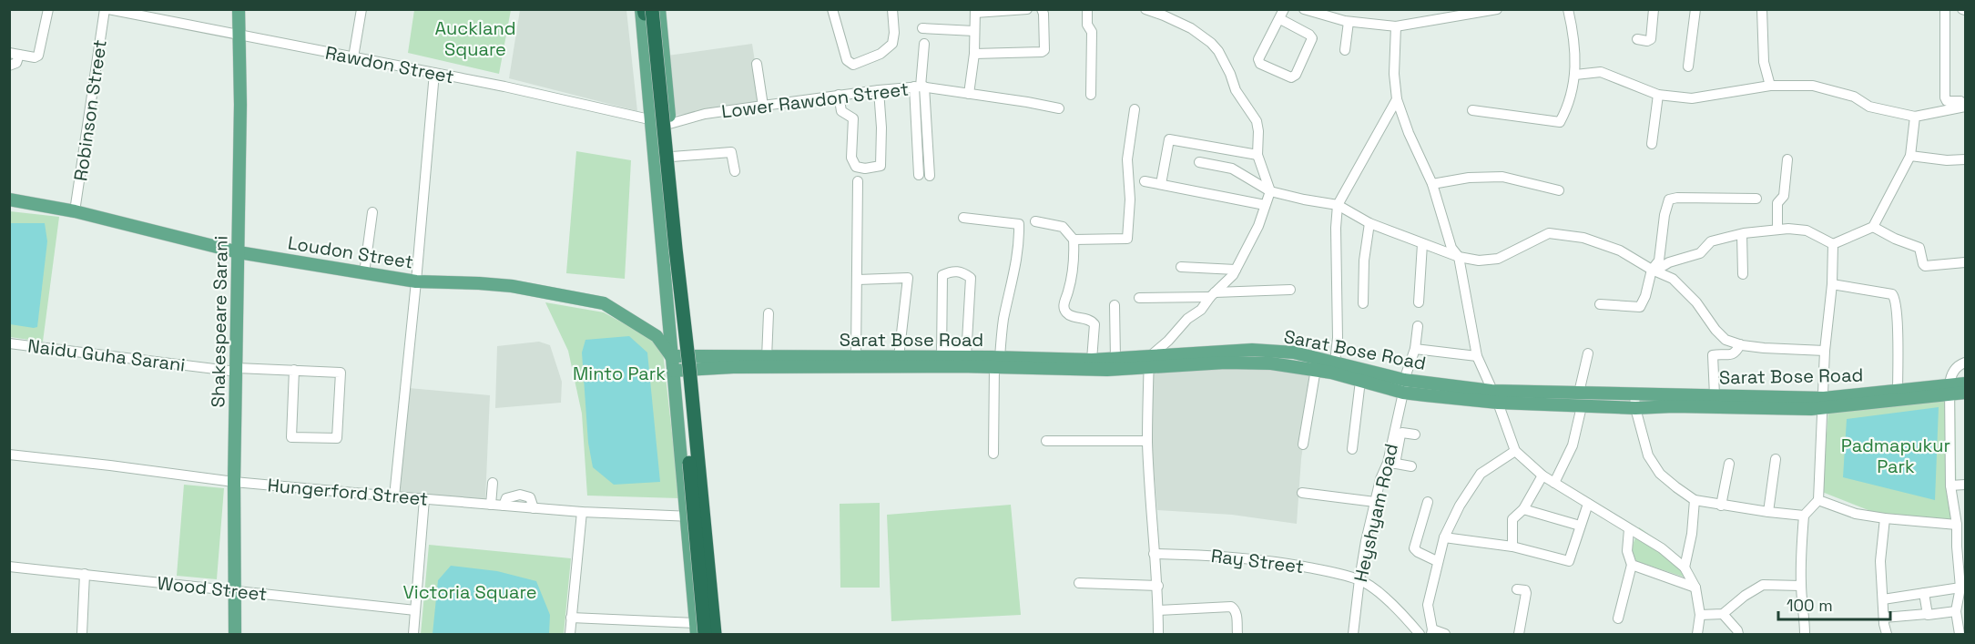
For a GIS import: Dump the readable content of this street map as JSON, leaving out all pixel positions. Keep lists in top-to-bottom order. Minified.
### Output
{"streets":{"main road":["Loudon Street","Shakespeare Sarani","Sarat Bose Road"],"street":["Rawdon Street","Lower Rawdon Street","Robinson Street","Naidu Guha Sarani","Hungerford Street","Heyshyam Road","Ray Street","Wood Street"]},"crossings":[["Rawdon Street","Lower Rawdon Street"],["Rawdon Street","Robinson Street"],["Rawdon Street","Shakespeare Sarani"],["Robinson Street","Loudon Street"],["Loudon Street","Shakespeare Sarani"],["Loudon Street","Sarat Bose Road"],["Shakespeare Sarani","Naidu Guha Sarani"],["Shakespeare Sarani","Hungerford Street"],["Shakespeare Sarani","Wood Street"],["Sarat Bose Road","Heyshyam Road"],["Heyshyam Road","Ray Street"]],"parks":["Auckland Square","Minto Park","Padmapukur Park","Victoria Square"],"scale_bar":"100 m"}
